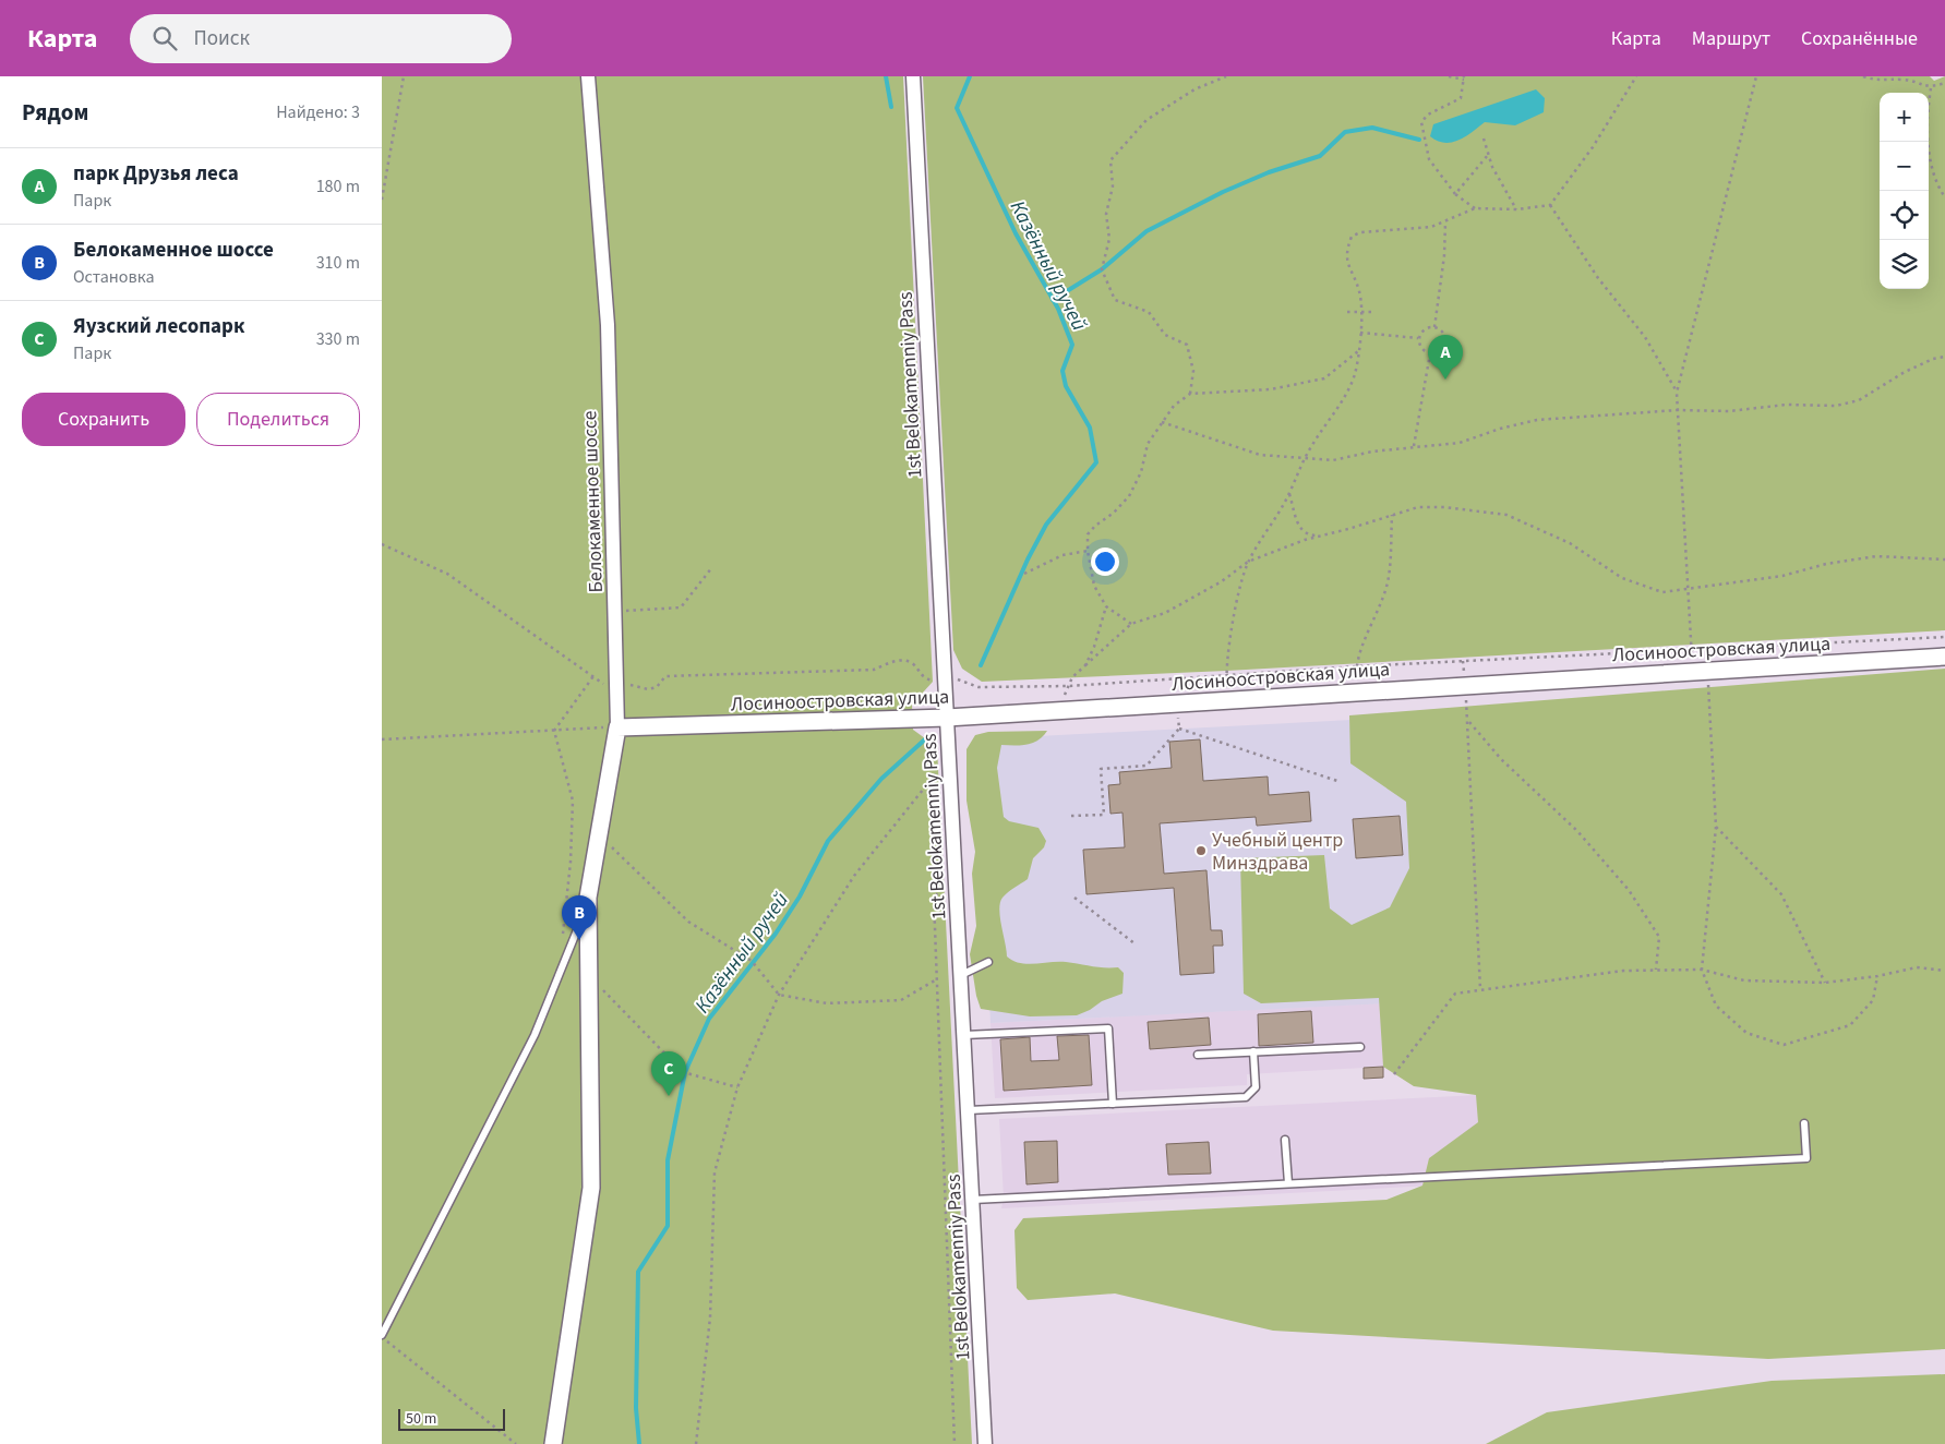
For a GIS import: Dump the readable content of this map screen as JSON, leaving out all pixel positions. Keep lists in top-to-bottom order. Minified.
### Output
{"streets":{"street":["1st Belokamenniy Pass","Белокаменное шоссе","Лосиноостровская улица"]},"crossings":[["1st Belokamenniy Pass","Лосиноостровская улица"],["Белокаменное шоссе","Лосиноостровская улица"]],"water":["Казённый ручей"],"places":["Учебный центр Минздрава"],"scale_bar":"50 m","page":{"header":"Карта","search":"Поиск","nav":["Карта","Маршрут","Сохранённые"],"heading":["Рядом","Найдено: 3"],"map_buttons":["+","−"],"list":[{"mark":"A","name":"парк Друзья леса","note":"Парк","value":"180 m"},{"mark":"B","name":"Белокаменное шоссе","note":"Остановка","value":"310 m"},{"mark":"C","name":"Яузский лесопарк","note":"Парк","value":"330 m"}],"pins":["A","B","C"],"buttons":["Сохранить","Поделиться"],"scale":"50 m"}}
